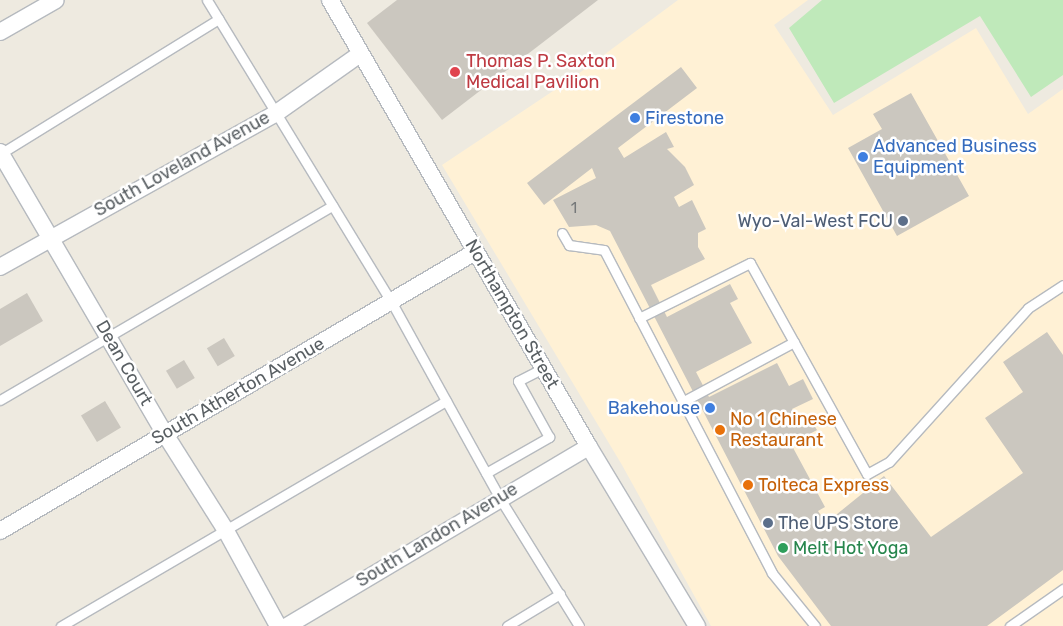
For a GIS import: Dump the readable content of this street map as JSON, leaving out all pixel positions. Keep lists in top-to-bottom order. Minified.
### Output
{"streets":{"street":["South Loveland Avenue","Northampton Street","Dean Court","South Atherton Avenue","South Landon Avenue"]},"crossings":[["South Loveland Avenue","Northampton Street"],["South Loveland Avenue","Dean Court"],["Northampton Street","South Atherton Avenue"],["Northampton Street","South Landon Avenue"],["Dean Court","South Atherton Avenue"]],"places":["Thomas P. Saxton Medical Pavilion","Firestone","Advanced Business Equipment","Wyo-Val-West FCU","Bakehouse","No 1 Chinese Restaurant","Tolteca Express","The UPS Store","Melt Hot Yoga"],"house_numbers":["1"]}
